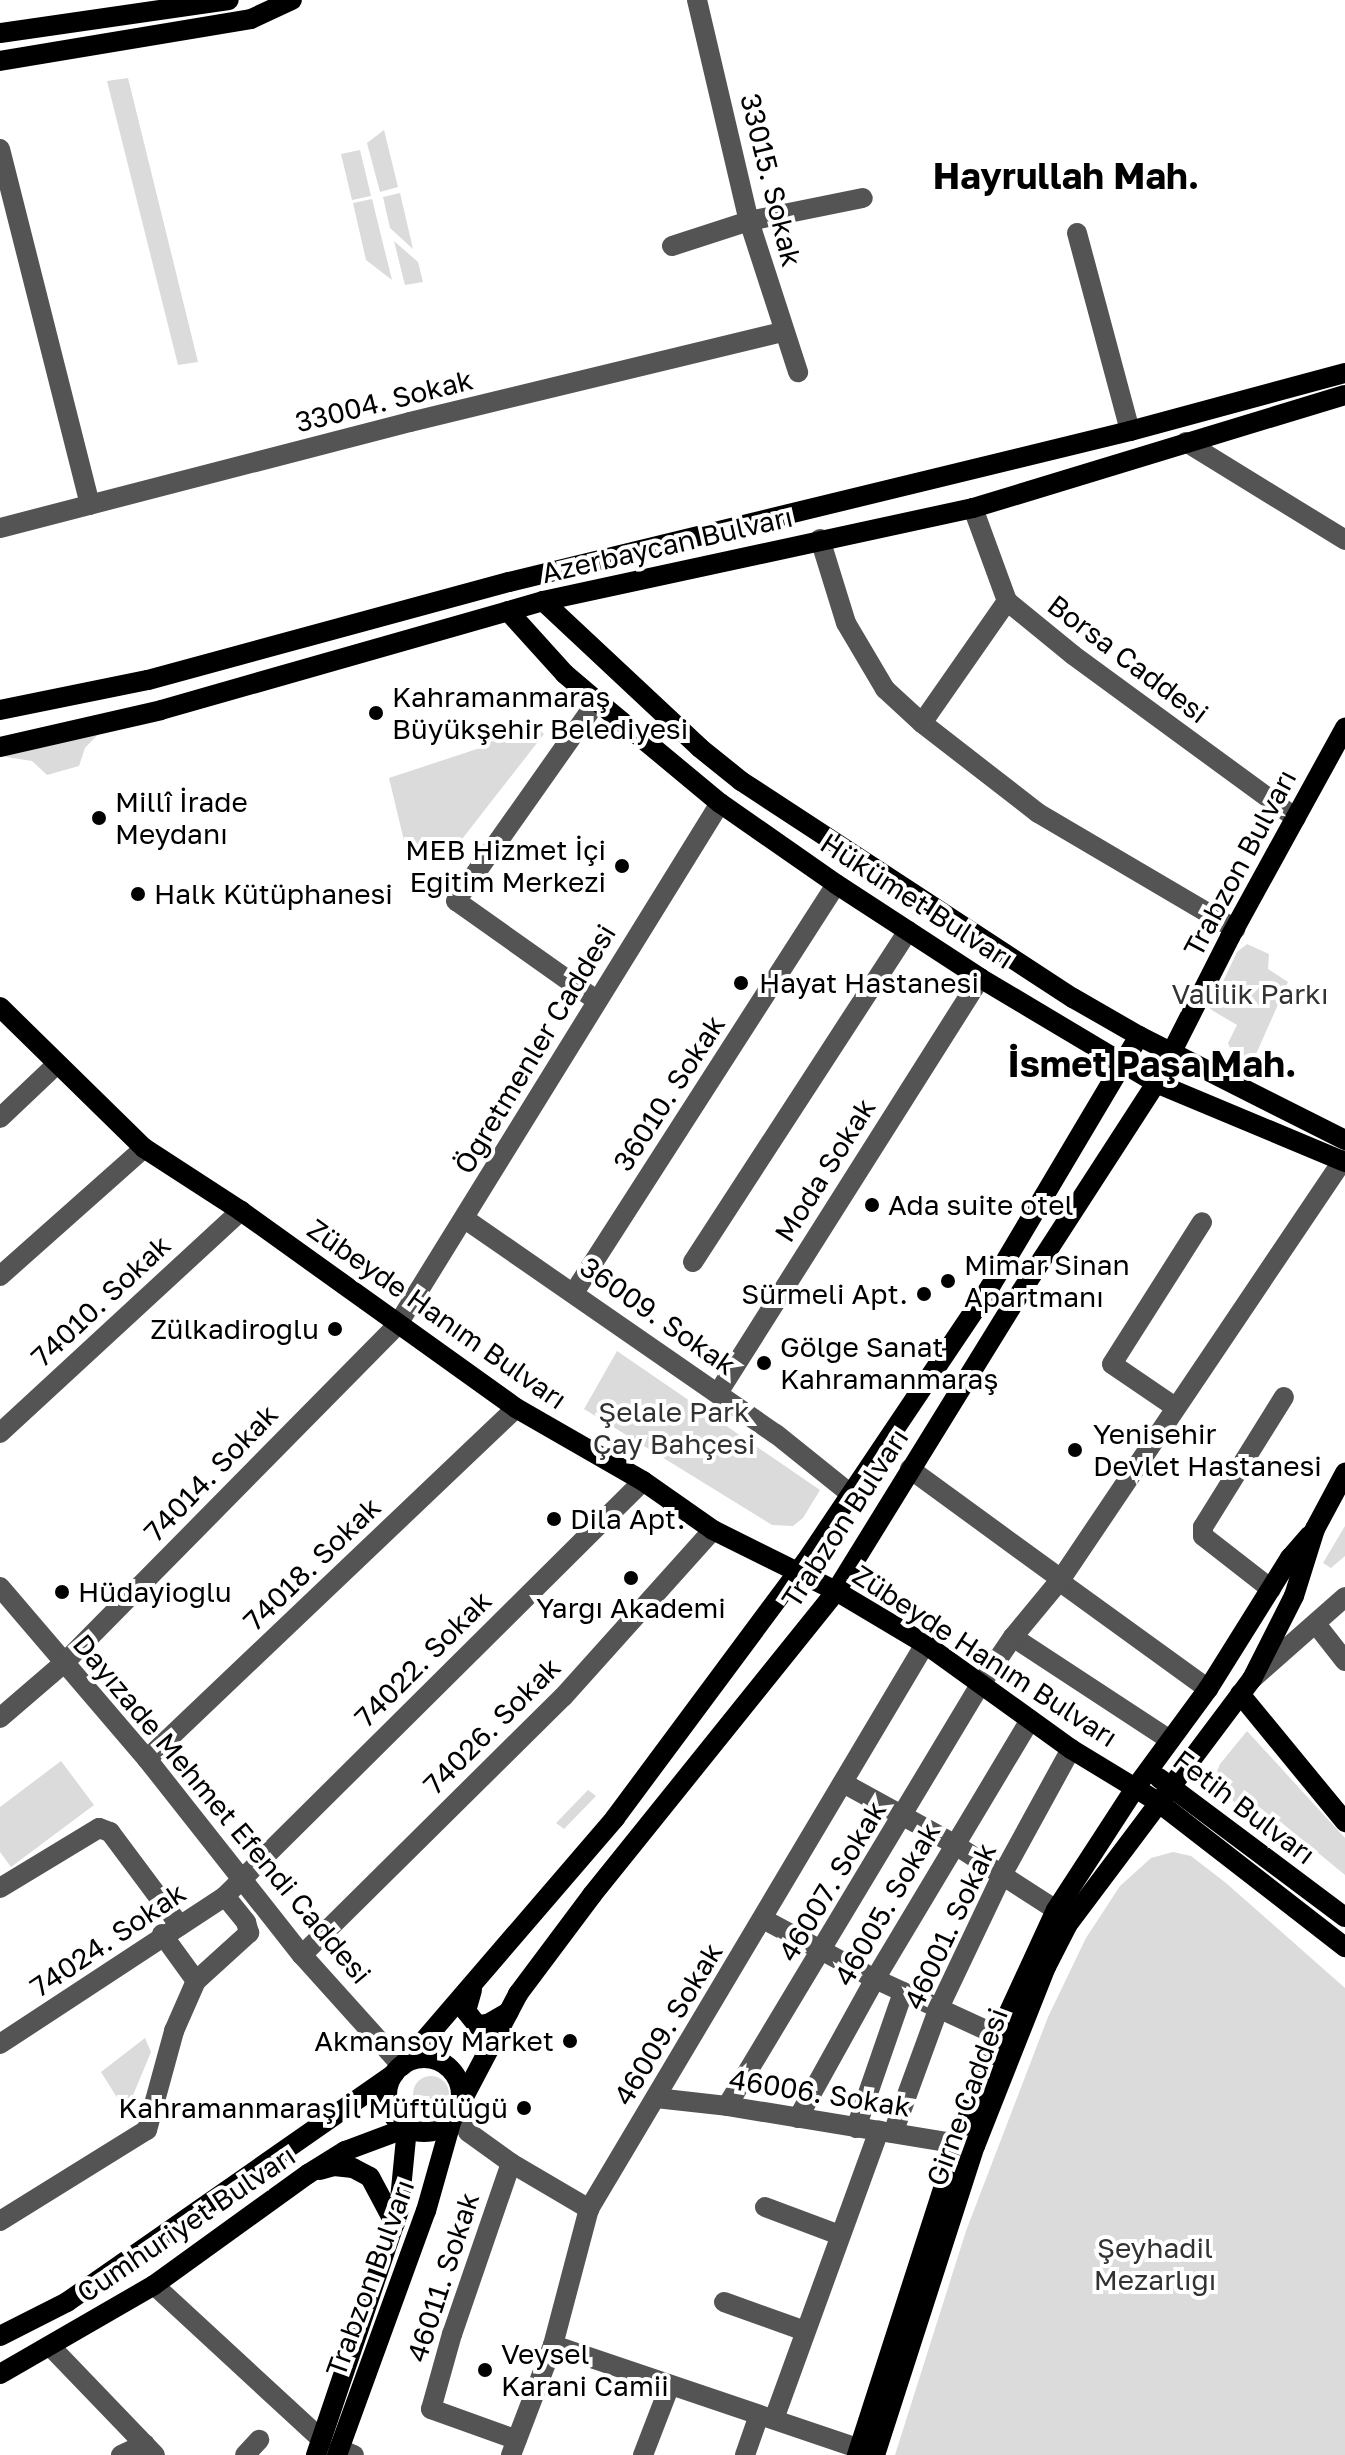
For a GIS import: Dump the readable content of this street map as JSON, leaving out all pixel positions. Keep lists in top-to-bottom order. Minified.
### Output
{"streets":{"main road":["Azerbaycan Bulvarı","Trabzon Bulvarı","Hükümet Bulvarı","Zübeyde Hanım Bulvarı","Fetih Bulvarı","Girne Caddesi","Cumhuriyet Bulvarı"],"street":["33015. Sokak","33004. Sokak","Borsa Caddesi","Öğretmenler Caddesi","36010. Sokak","Moda Sokak","74010. Sokak","36009. Sokak","74014. Sokak","74018. Sokak","74022. Sokak","74026. Sokak","Dayızade Mehmet Efendi Caddesi","46007. Sokak","46005. Sokak","46001. Sokak","74024. Sokak","46009. Sokak","46006. Sokak","46011. Sokak"]},"crossings":[["33015. Sokak","33004. Sokak"],["Azerbaycan Bulvarı","Borsa Caddesi"],["Azerbaycan Bulvarı","Hükümet Bulvarı"],["Borsa Caddesi","Trabzon Bulvarı"],["Trabzon Bulvarı","Hükümet Bulvarı"],["Trabzon Bulvarı","Zübeyde Hanım Bulvarı"],["Trabzon Bulvarı","36009. Sokak"],["Trabzon Bulvarı","Dayızade Mehmet Efendi Caddesi"],["Trabzon Bulvarı","Cumhuriyet Bulvarı"],["Hükümet Bulvarı","Öğretmenler Caddesi"],["Hükümet Bulvarı","36010. Sokak"],["Hükümet Bulvarı","Moda Sokak"],["Hükümet Bulvarı","46007. Sokak"],["Öğretmenler Caddesi","Zübeyde Hanım Bulvarı"],["Öğretmenler Caddesi","36009. Sokak"],["Öğretmenler Caddesi","74014. Sokak"],["36010. Sokak","36009. Sokak"],["Moda Sokak","36009. Sokak"],["74010. Sokak","Zübeyde Hanım Bulvarı"],["Zübeyde Hanım Bulvarı","74014. Sokak"],["Zübeyde Hanım Bulvarı","74018. Sokak"],["Zübeyde Hanım Bulvarı","74022. Sokak"],["Zübeyde Hanım Bulvarı","74026. Sokak"],["Zübeyde Hanım Bulvarı","Fetih Bulvarı"],["Zübeyde Hanım Bulvarı","46007. Sokak"],["Zübeyde Hanım Bulvarı","46005. Sokak"],["Zübeyde Hanım Bulvarı","46001. Sokak"],["Zübeyde Hanım Bulvarı","46009. Sokak"],["Zübeyde Hanım Bulvarı","Girne Caddesi"],["74014. Sokak","Dayızade Mehmet Efendi Caddesi"],["74018. Sokak","Dayızade Mehmet Efendi Caddesi"],["74022. Sokak","Dayızade Mehmet Efendi Caddesi"],["74022. Sokak","74024. Sokak"],["74026. Sokak","Dayızade Mehmet Efendi Caddesi"],["Fetih Bulvarı","Girne Caddesi"],["Dayızade Mehmet Efendi Caddesi","74024. Sokak"],["Dayızade Mehmet Efendi Caddesi","Cumhuriyet Bulvarı"],["46007. Sokak","46006. Sokak"],["46005. Sokak","46006. Sokak"],["46001. Sokak","46006. Sokak"],["46009. Sokak","46006. Sokak"],["46009. Sokak","46011. Sokak"],["46006. Sokak","Girne Caddesi"]],"districts":["Hayrullah Mah.","İsmet Paşa Mah."],"parks":["Valilik Parkı","Şelale Park Çay Bahçesi","Şeyhadil Mezarlığı"],"places":["Kahramanmaraş Büyükşehir Belediyesi","Millî İrade Meydanı","MEB Hizmet İçi Eğitim Merkezi","Halk Kütüphanesi","Hayat Hastanesi","Ada suite otel","Mimar Sinan Apartmanı","Sürmeli Apt.","Zülkadiroğlu","Gölge Sanat Kahramanmaraş","Yenisehir Devlet Hastanesi","Dila Apt.","Yargı Akademi","Hüdayioğlu","Akmansoy Market","Kahramanmaraş İl Müftülüğü","Veysel Karani Camii"]}
